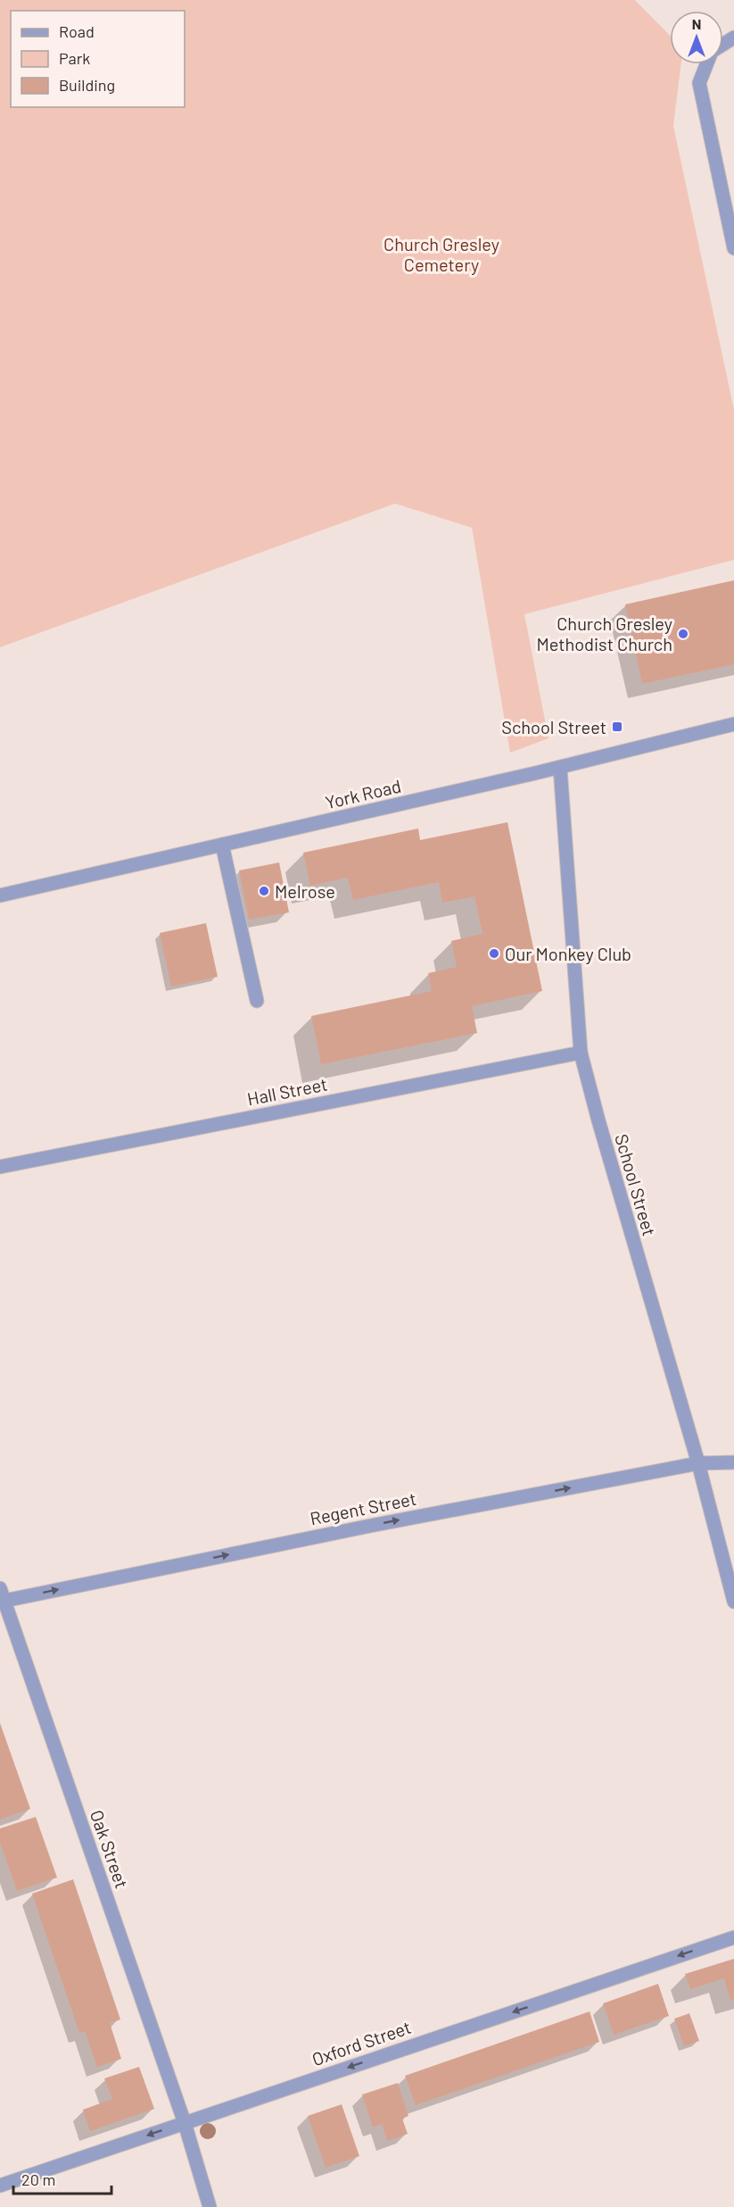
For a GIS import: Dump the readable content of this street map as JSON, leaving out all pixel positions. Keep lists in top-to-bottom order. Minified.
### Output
{"streets":{"street":["York Road","Hall Street","School Street","Regent Street","Oak Street","Oxford Street"]},"crossings":[["York Road","School Street"],["Hall Street","School Street"],["School Street","Regent Street"],["Regent Street","Oak Street"],["Oak Street","Oxford Street"]],"one_way":["Regent Street","Oxford Street"],"parks":["Church Gresley Cemetery"],"places":{"other":["Church Gresley Methodist Church","Melrose","Our Monkey Club"],"transit":["School Street"]},"legend":["Road","Park","Building"],"scale_bar":"20 m","north":"top"}
